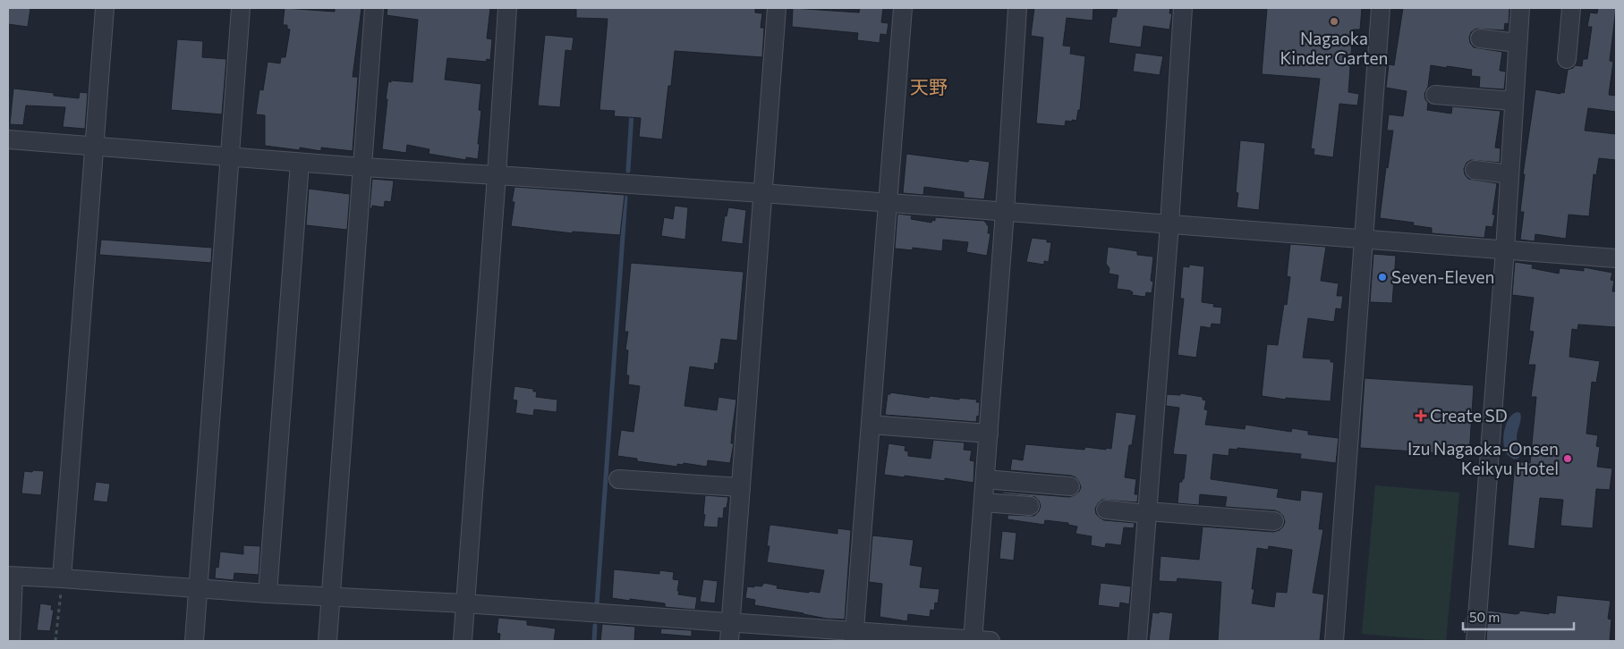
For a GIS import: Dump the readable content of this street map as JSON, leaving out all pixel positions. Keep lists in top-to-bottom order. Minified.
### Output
{"districts":["天野"],"places":{"other":["Nagaoka Kinder Garten","Seven-Eleven","Izu Nagaoka-Onsen Keikyu Hotel"],"health":["Create SD"]},"scale_bar":"50 m"}
